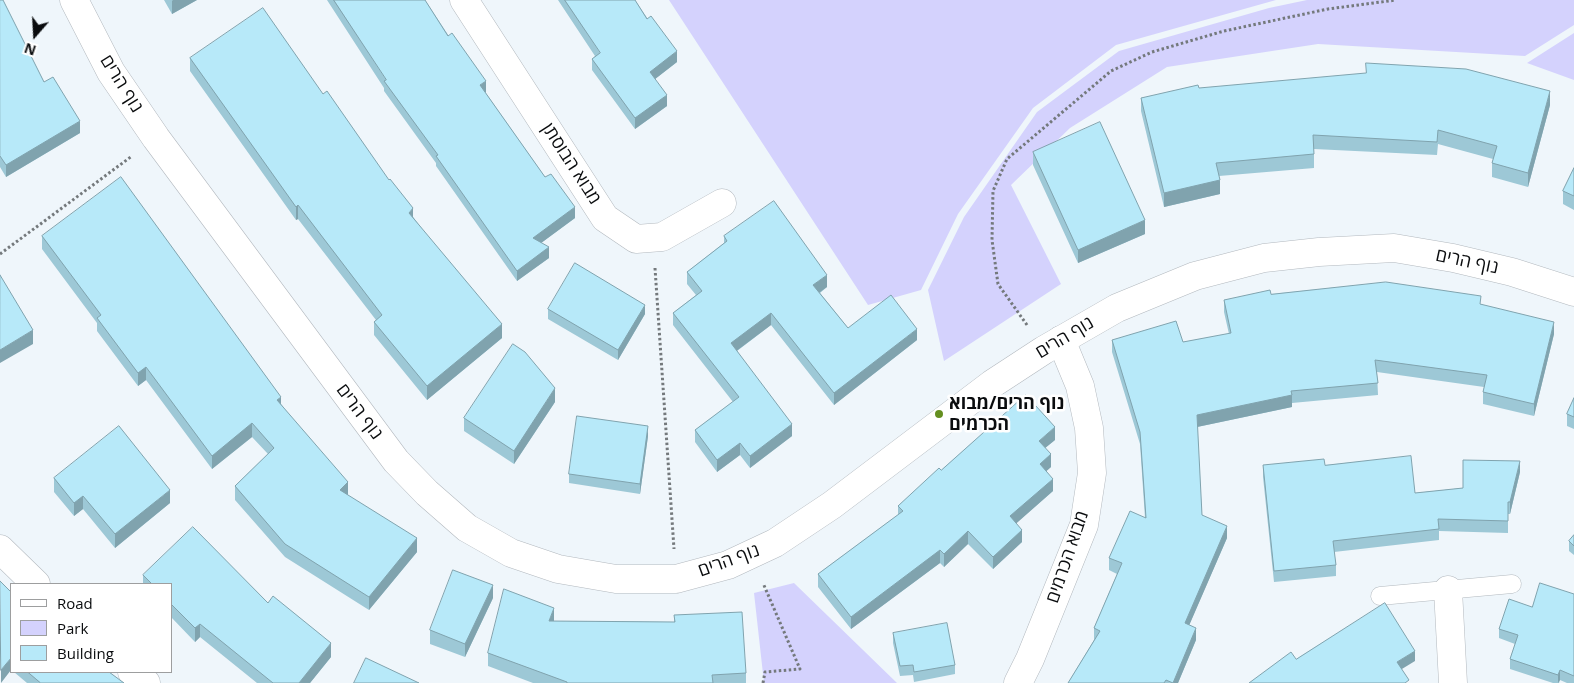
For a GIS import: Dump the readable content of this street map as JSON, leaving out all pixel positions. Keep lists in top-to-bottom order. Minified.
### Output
{"streets":{"street":["נוף הרים","מבוא הבוסתן","מבוא הכרמים"]},"crossings":[["נוף הרים","מבוא הכרמים"]],"places":["נוף הרים/מבוא הכרמים"],"legend":["Road","Park","Building"],"north":"bottom"}
